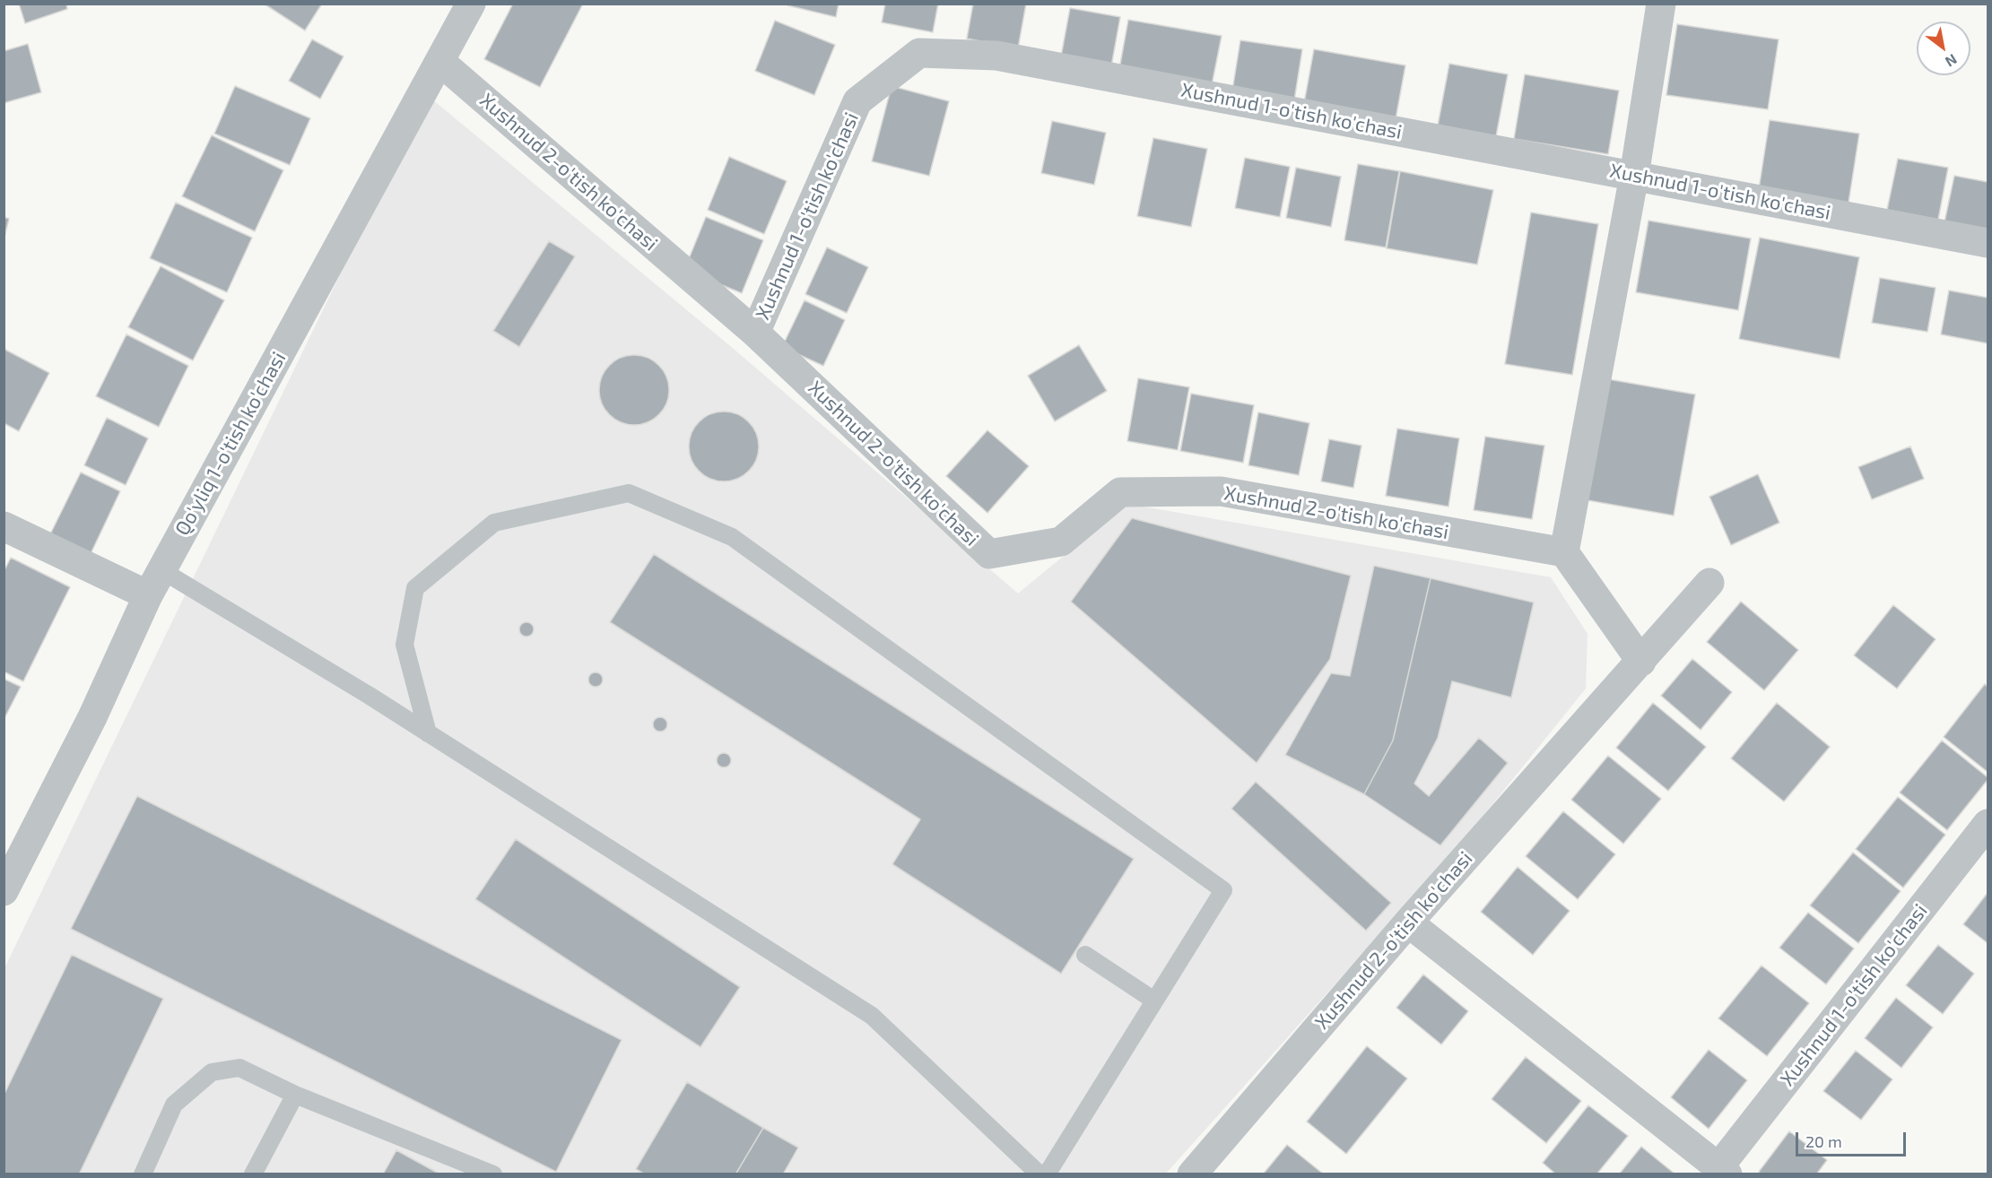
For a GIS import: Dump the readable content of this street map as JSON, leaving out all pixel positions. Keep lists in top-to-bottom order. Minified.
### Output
{"streets":{"street":["Xushnud 1-o'tish ko'chasi","Xushnud 2-o'tish ko'chasi","Qo'yliq 1-o'tish ko'chasi"]},"crossings":[["Xushnud 1-o'tish ko'chasi","Xushnud 2-o'tish ko'chasi"],["Xushnud 2-o'tish ko'chasi","Qo'yliq 1-o'tish ko'chasi"]],"scale_bar":"20 m","north":"bottom right"}
